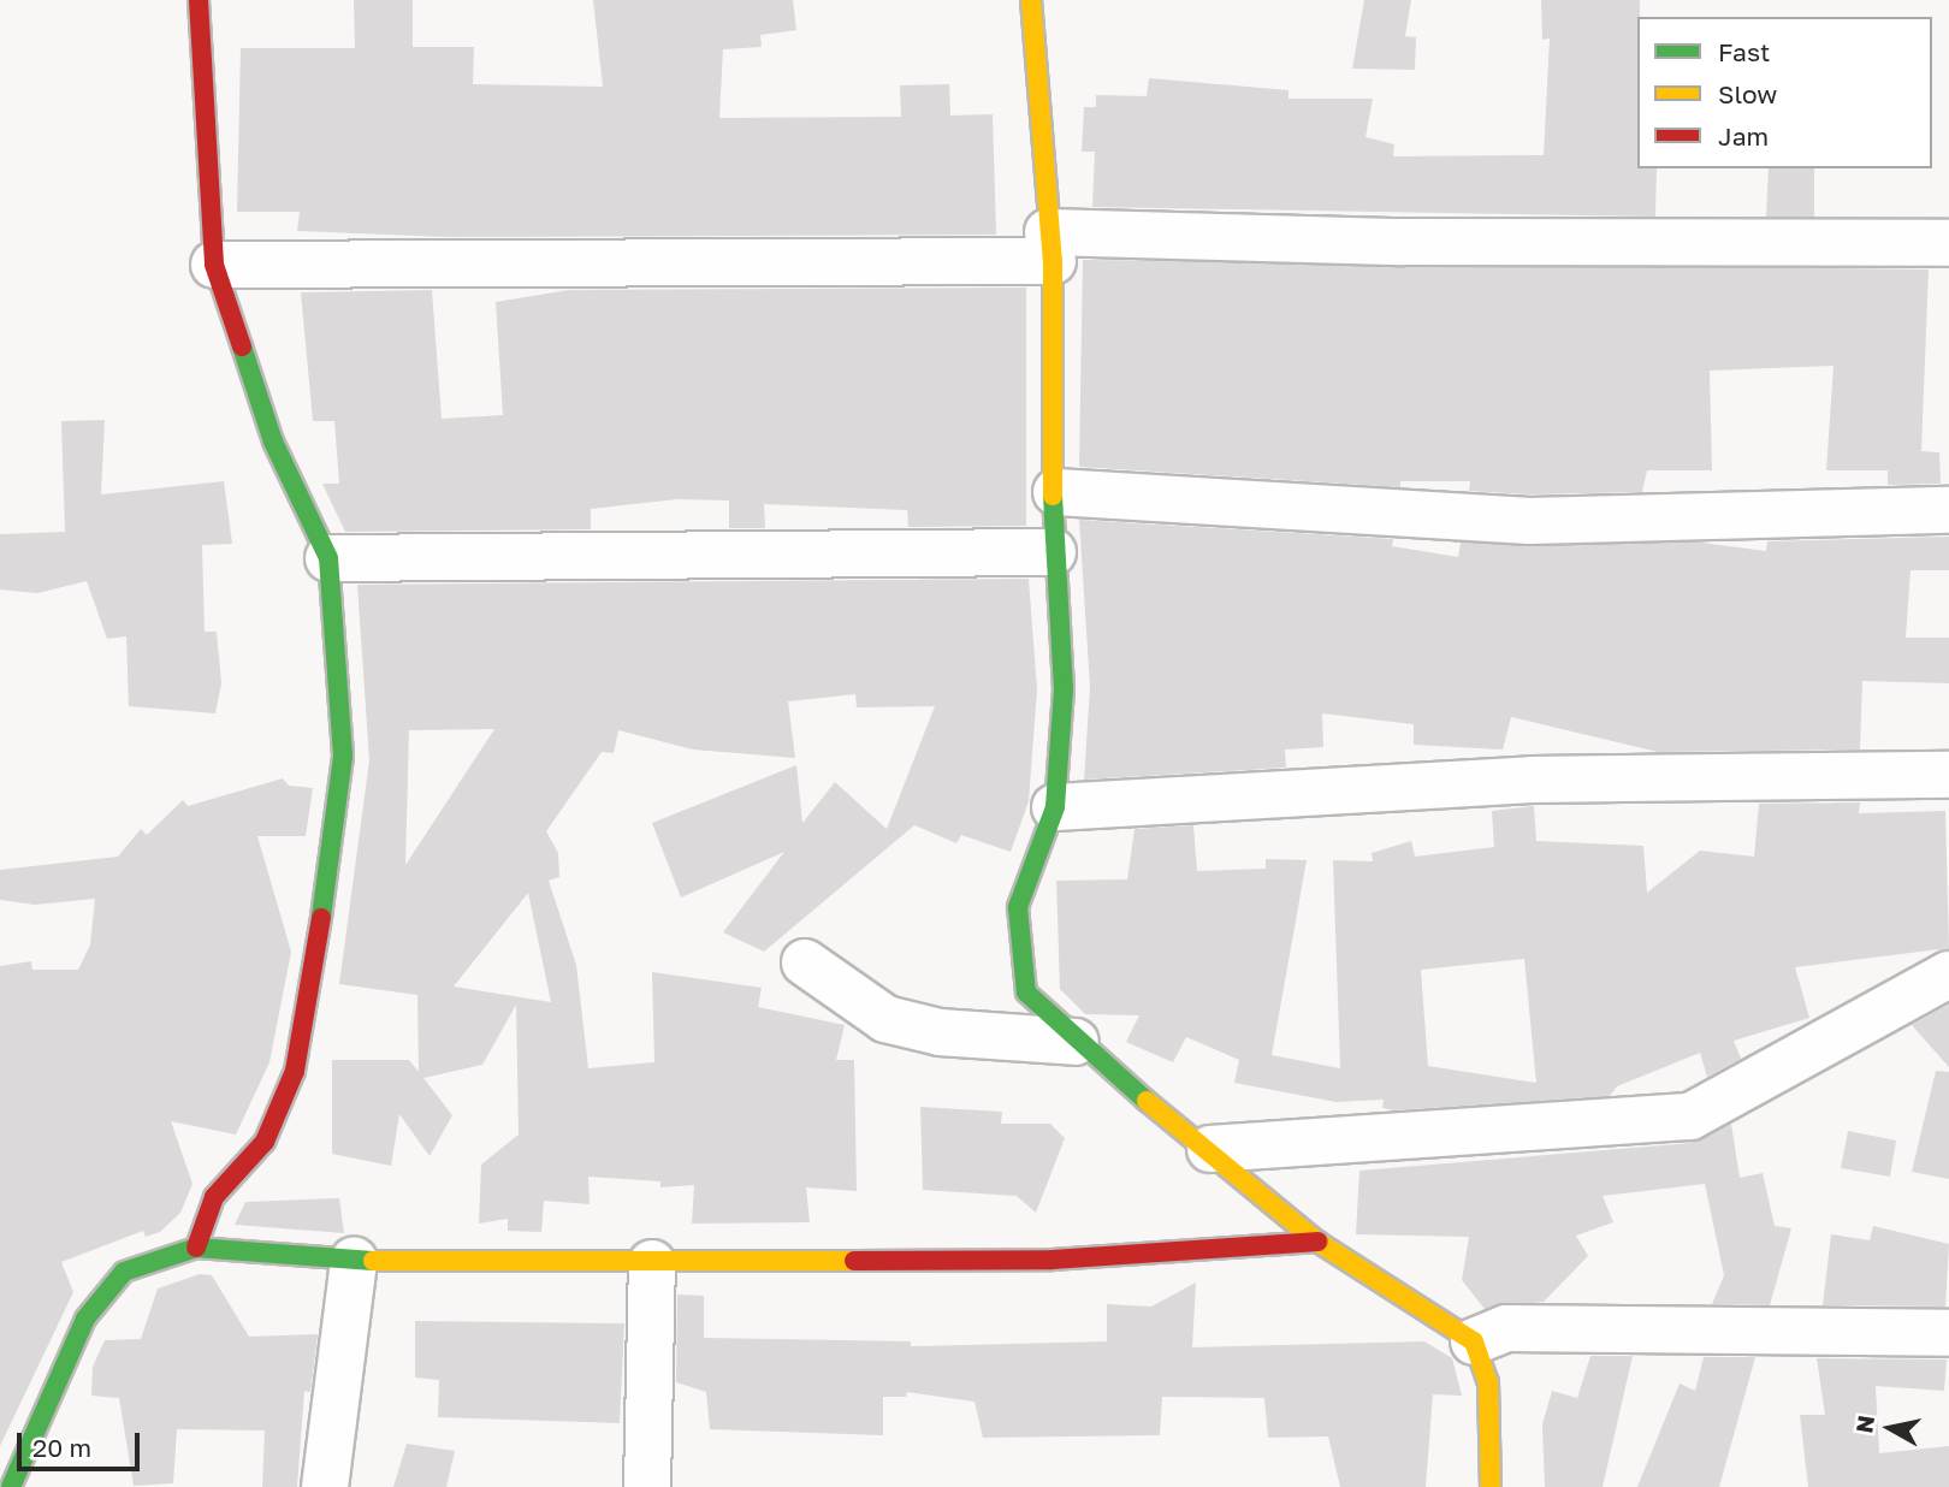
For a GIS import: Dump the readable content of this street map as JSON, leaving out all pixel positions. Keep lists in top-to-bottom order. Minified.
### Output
{"legend":["Fast","Slow","Jam"],"scale_bar":"20 m","north":"left"}
